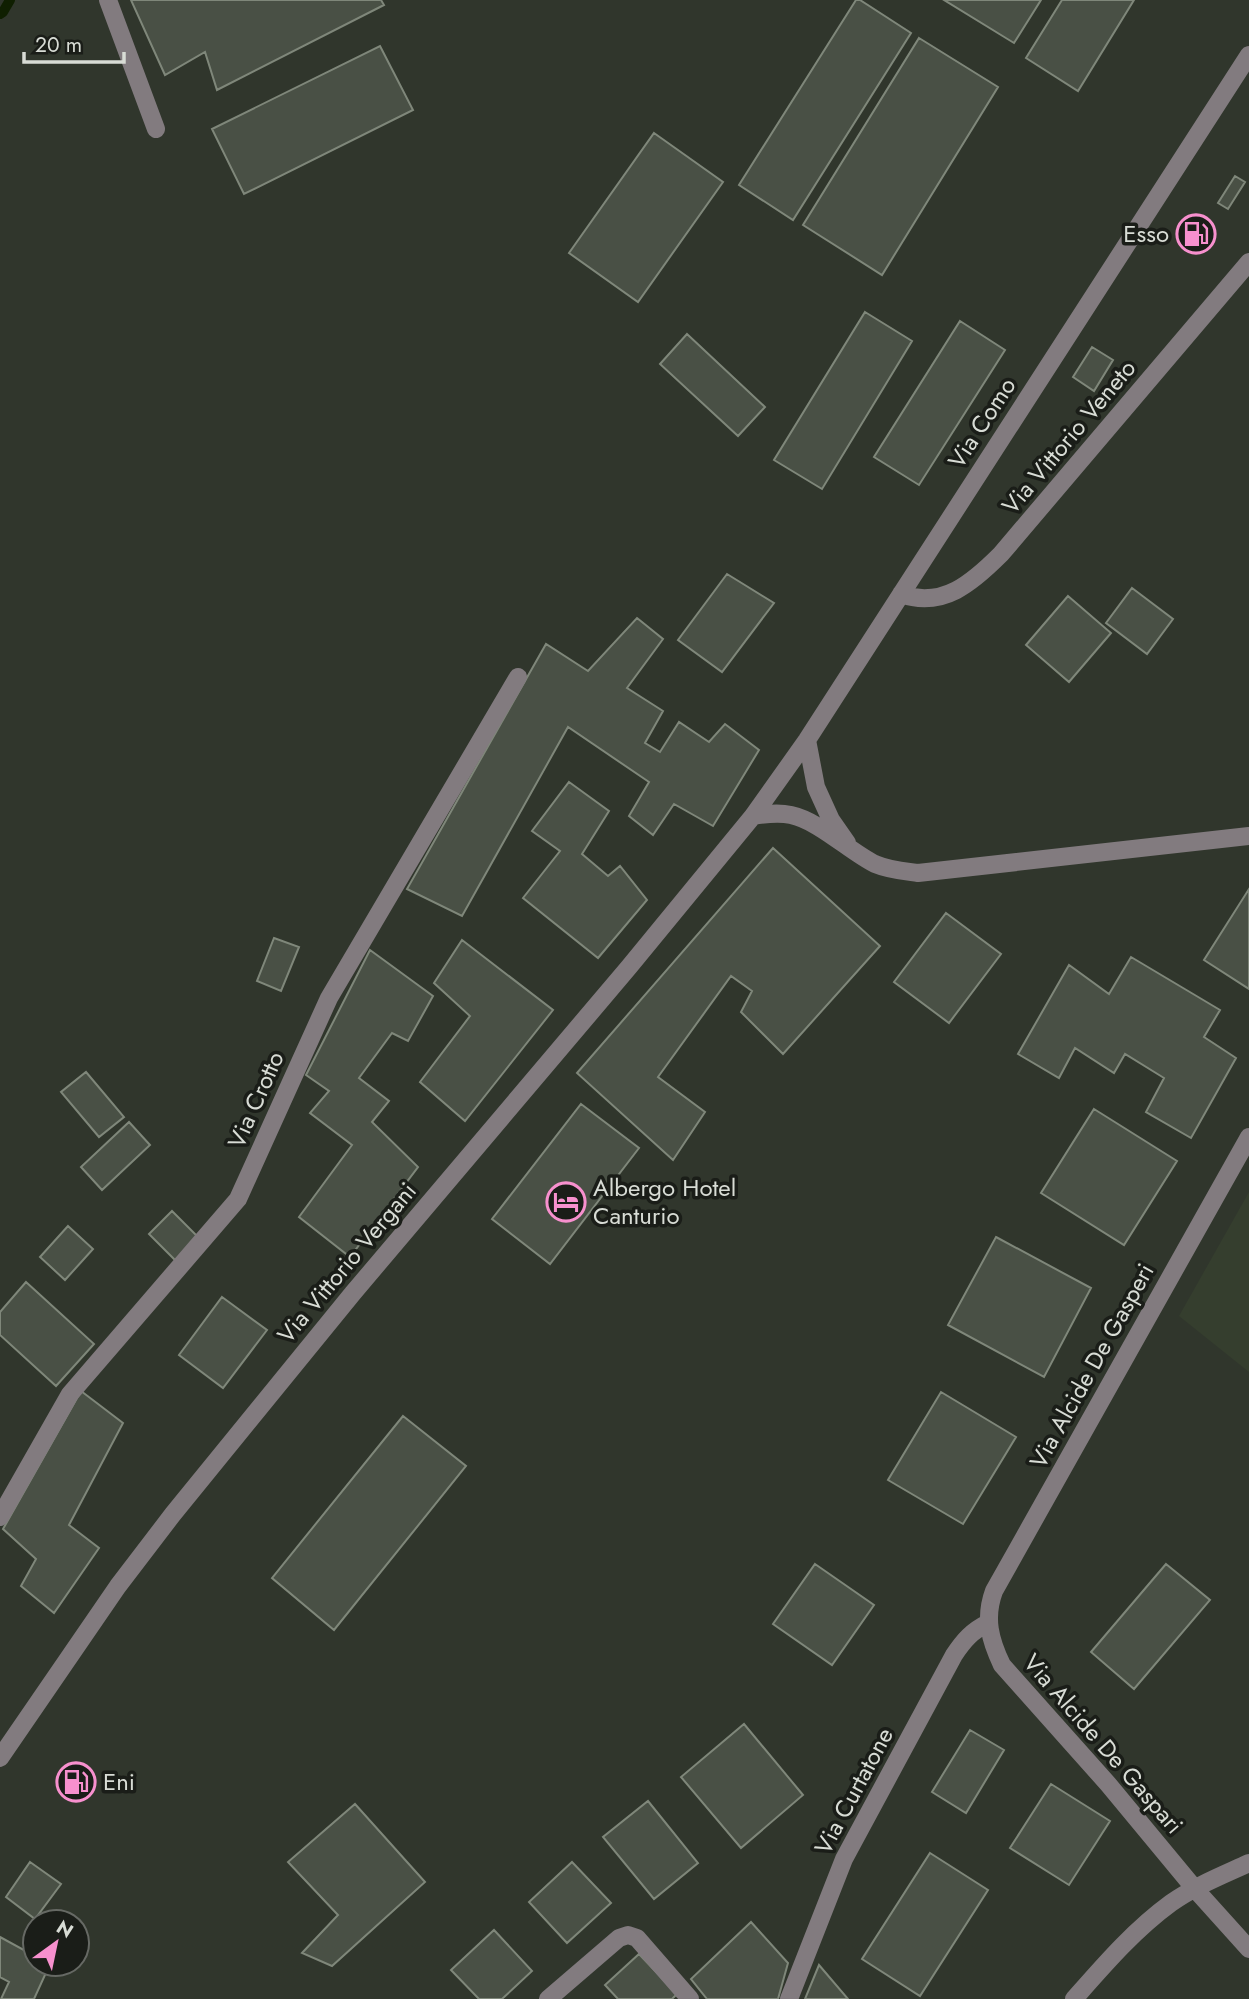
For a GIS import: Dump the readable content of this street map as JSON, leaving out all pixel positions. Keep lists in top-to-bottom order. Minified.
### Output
{"streets":{"street":["Via Como","Via Vittorio Veneto","Via Crotto","Via Vittorio Vergani","Via Alcide De Gasperi","Via Alcide De Gaspari","Via Curtatone"]},"crossings":[["Via Como","Via Vittorio Veneto"],["Via Como","Via Vittorio Vergani"],["Via Alcide De Gasperi","Via Alcide De Gaspari"],["Via Alcide De Gasperi","Via Curtatone"],["Via Alcide De Gaspari","Via Curtatone"]],"places":{"fuel station":["Esso","Eni"],"hotel":["Albergo Hotel Canturio"]},"scale_bar":"20 m","north":"top right"}
